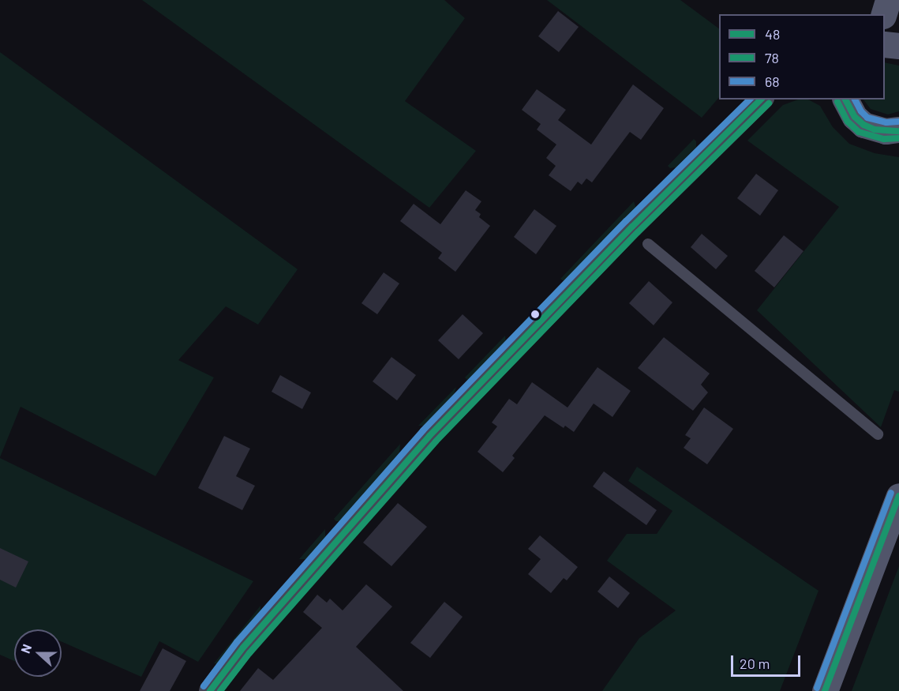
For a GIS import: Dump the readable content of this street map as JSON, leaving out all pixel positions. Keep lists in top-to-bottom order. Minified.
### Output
{"lines":["transit line 48","transit line 68","transit line 78"],"legend":["48","78","68"],"scale_bar":"20 m","north":"left"}
